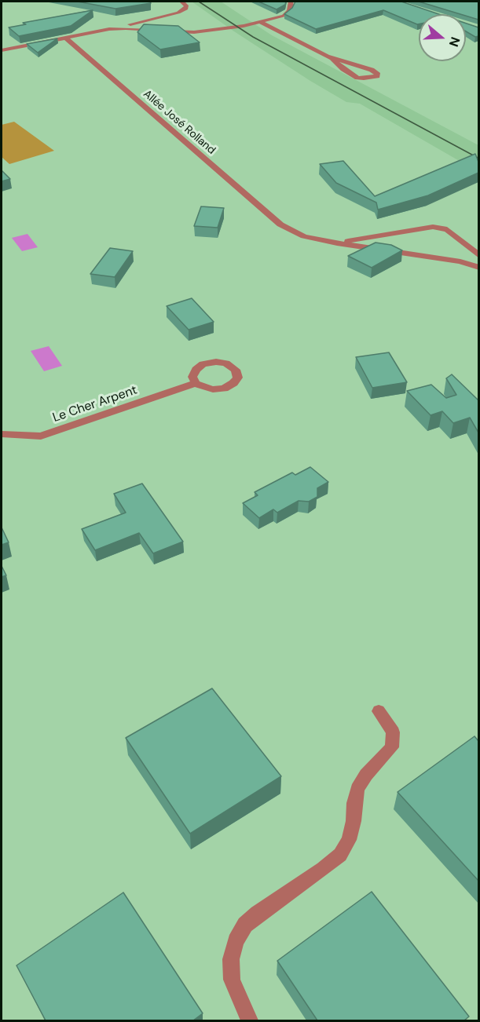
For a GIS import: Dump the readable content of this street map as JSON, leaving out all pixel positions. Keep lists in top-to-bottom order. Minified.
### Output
{"streets":{"street":["Allée José Rolland","Le Cher Arpent"]},"north":"right"}
